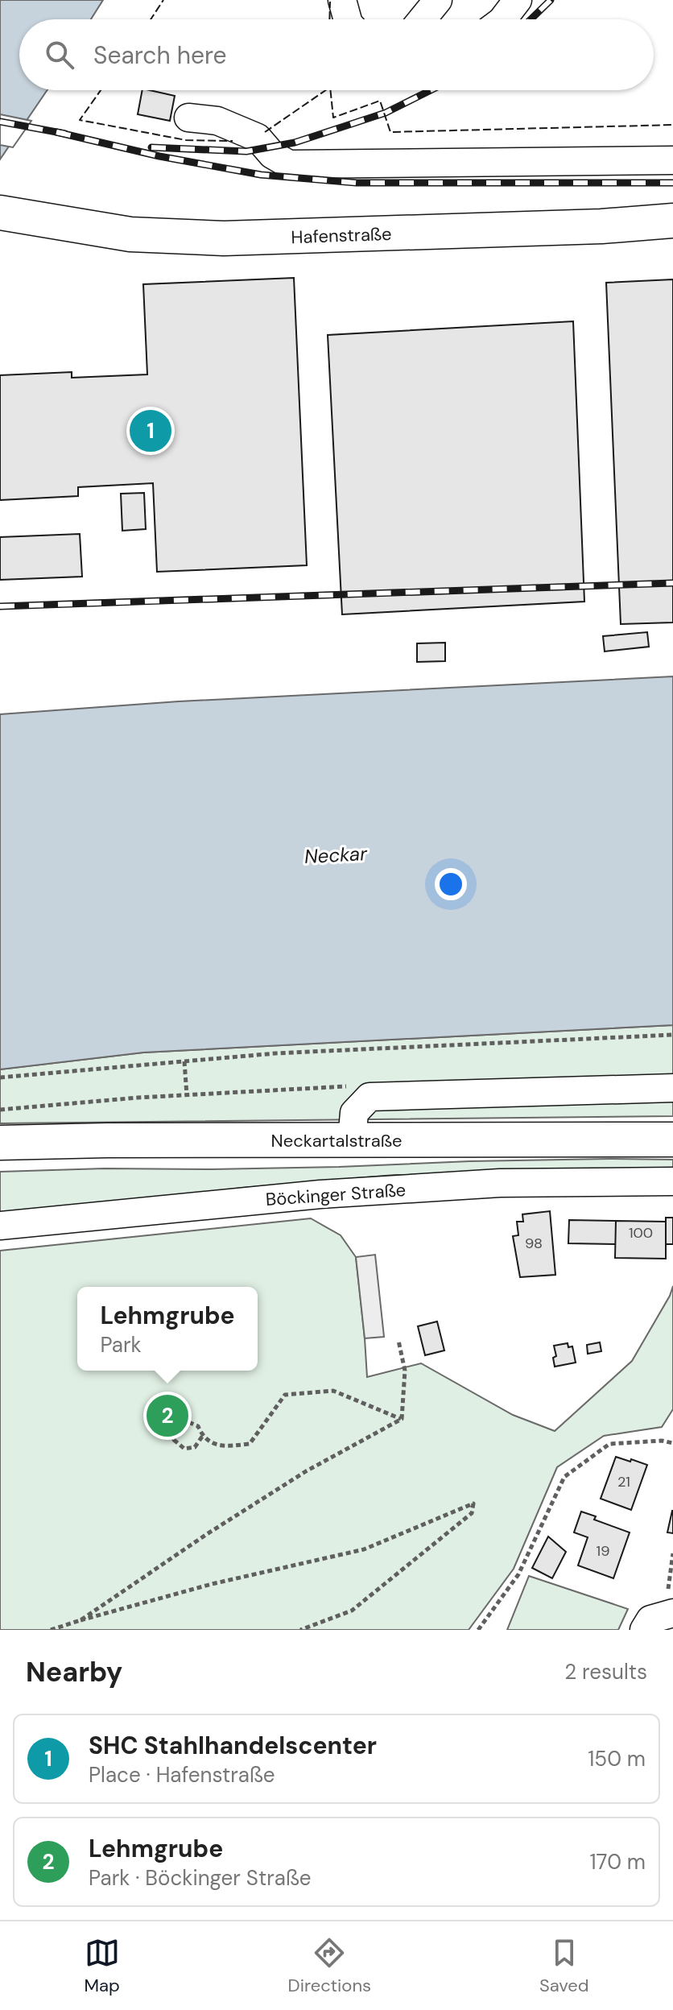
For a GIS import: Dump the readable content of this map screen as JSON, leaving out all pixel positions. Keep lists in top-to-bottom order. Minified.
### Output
{"streets":{"main road":["Hafenstraße","Neckartalstraße"],"street":["Böckinger Straße"]},"water":["Neckar"],"house_numbers":["100","98","21","19"],"page":{"search":"Search here","pins":["1","2"],"popup":["Lehmgrube","Park"],"heading":["Nearby","2 results"],"list":[{"mark":"1","name":"SHC Stahlhandelscenter","note":"Place · Hafenstraße","value":"150 m"},{"mark":"2","name":"Lehmgrube","note":"Park · Böckinger Straße","value":"170 m"}],"nav":["Map","Directions","Saved"]}}
